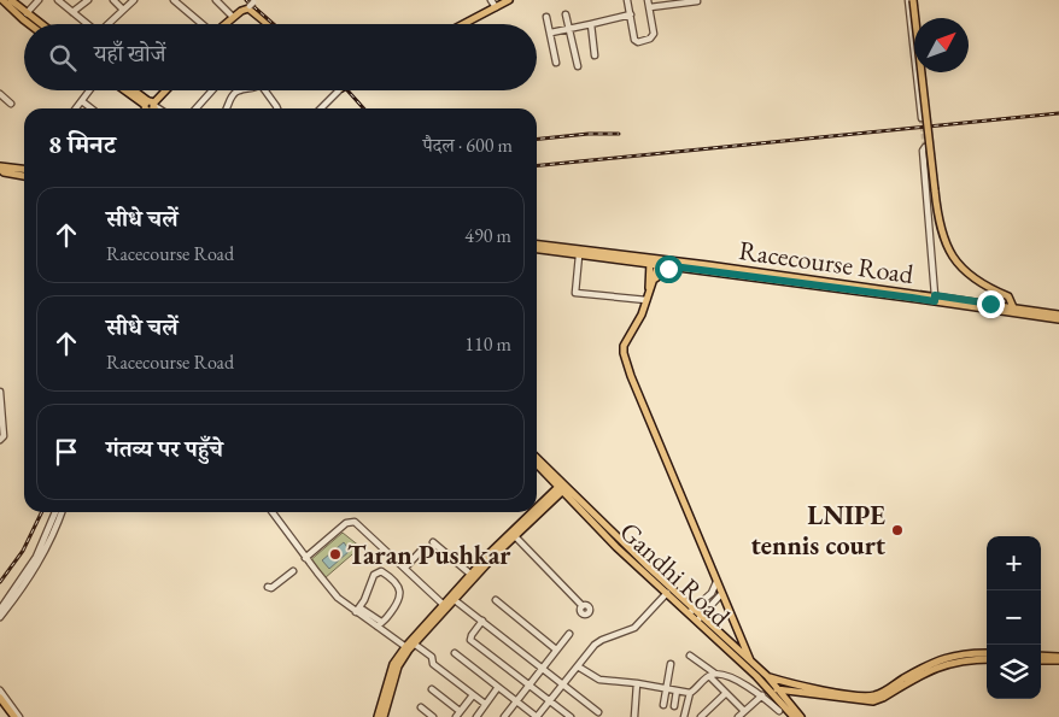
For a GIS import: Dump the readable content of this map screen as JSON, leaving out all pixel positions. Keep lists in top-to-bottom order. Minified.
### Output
{"streets":{"main road":["Racecourse Road","Gandhi Road"]},"places":["LNIPE tennis court","Taran Pushkar"],"north":"top right","page":{"search":"यहाँ खोजें","heading":["8 मिनट","पैदल · 600 m"],"list":[["सीधे चलें","Racecourse Road","490 m"],["सीधे चलें","Racecourse Road","110 m"],"गंतव्य पर पहुँचे"],"map_buttons":["+","−"]}}
